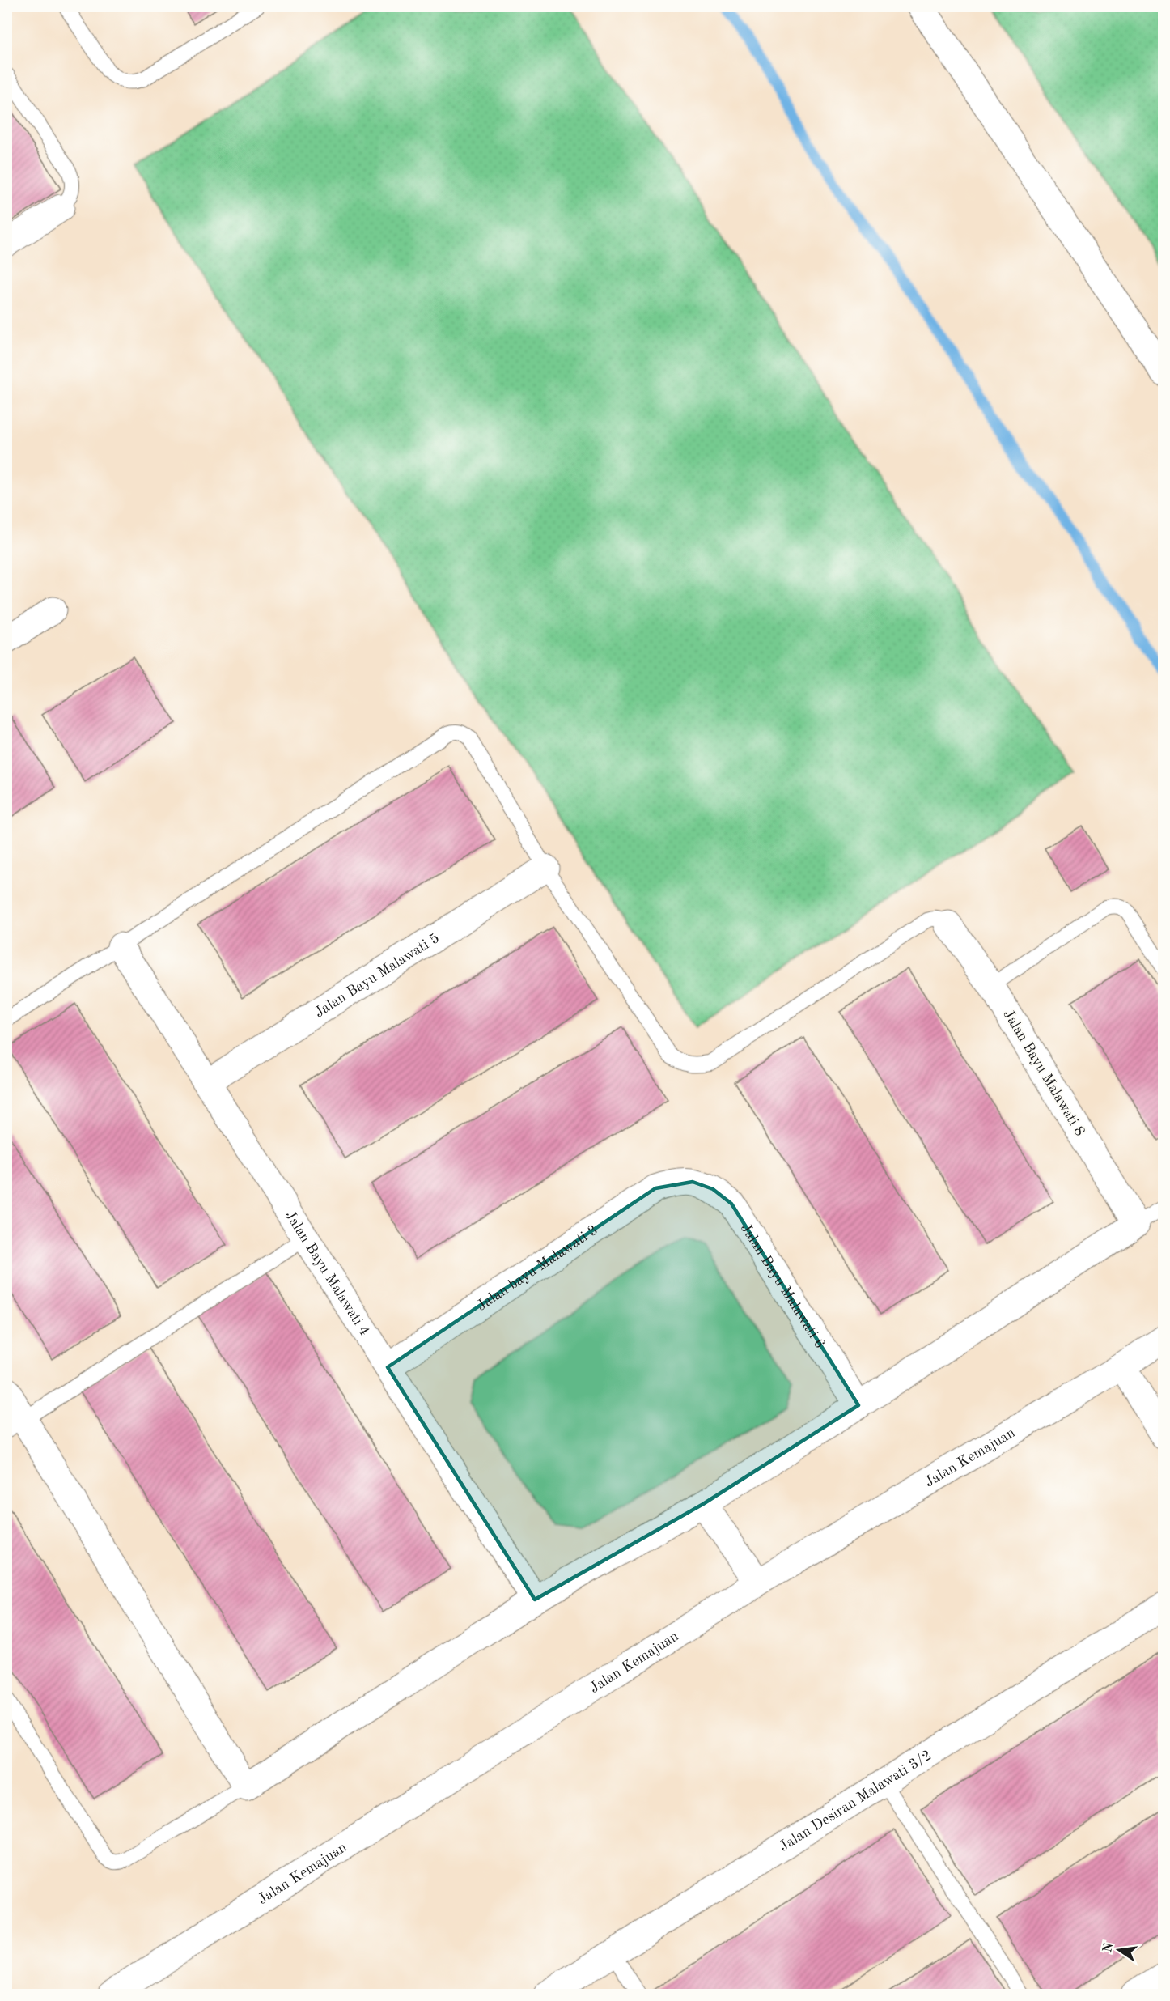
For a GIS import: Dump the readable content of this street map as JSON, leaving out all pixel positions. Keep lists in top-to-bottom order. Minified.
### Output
{"streets":{"street":["Jalan Bayu Malawati 5","Jalan Bayu Malawati 8","Jalan bayu Malawati 3","Jalan Bayu Malawati 4","Jalan Bayu Malawati 6","Jalan Kemajuan","Jalan Desiran Malawati 3/2"]},"crossings":[["Jalan Bayu Malawati 5","Jalan Bayu Malawati 4"],["Jalan bayu Malawati 3","Jalan Bayu Malawati 4"],["Jalan bayu Malawati 3","Jalan Bayu Malawati 6"]],"north":"left"}
